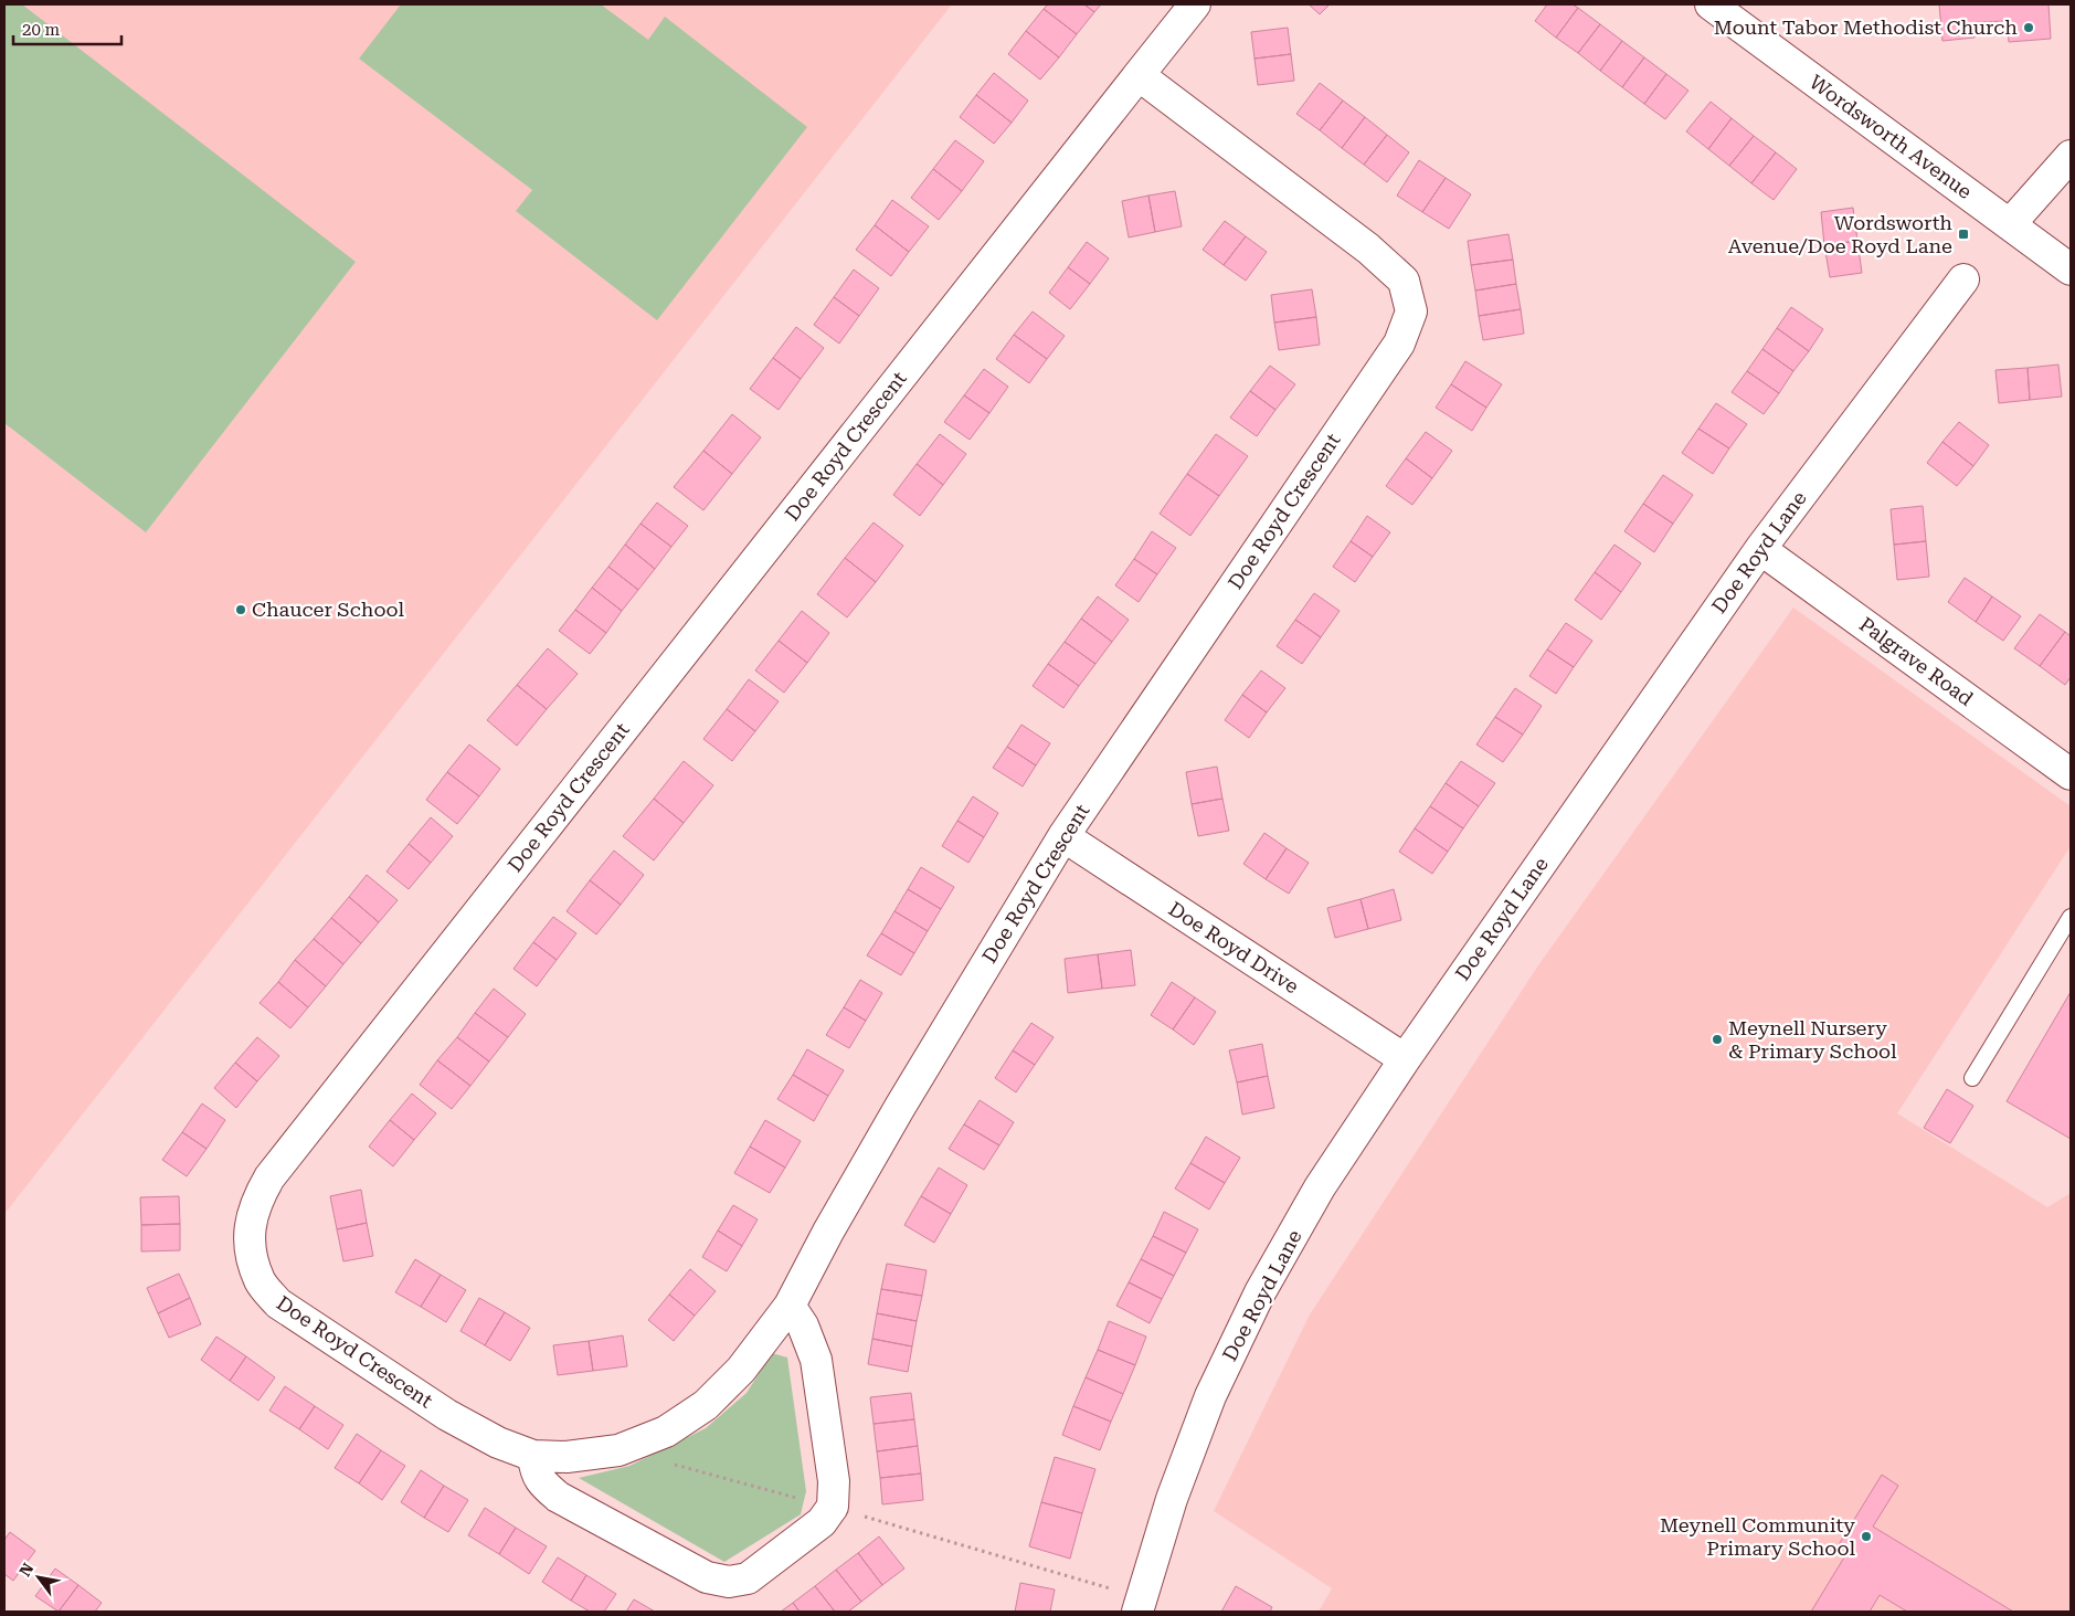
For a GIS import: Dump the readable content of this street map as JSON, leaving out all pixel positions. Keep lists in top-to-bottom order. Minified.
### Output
{"streets":{"street":["Wordsworth Avenue","Doe Royd Crescent","Doe Royd Lane","Palgrave Road","Doe Royd Drive"]},"crossings":[["Doe Royd Crescent","Doe Royd Drive"],["Doe Royd Lane","Palgrave Road"],["Doe Royd Lane","Doe Royd Drive"]],"places":{"other":["Mount Tabor Methodist Church","Chaucer School","Meynell Nursery & Primary School","Meynell Community Primary School"],"transit":["Wordsworth Avenue/Doe Royd Lane"]},"scale_bar":"20 m","north":"top left"}
